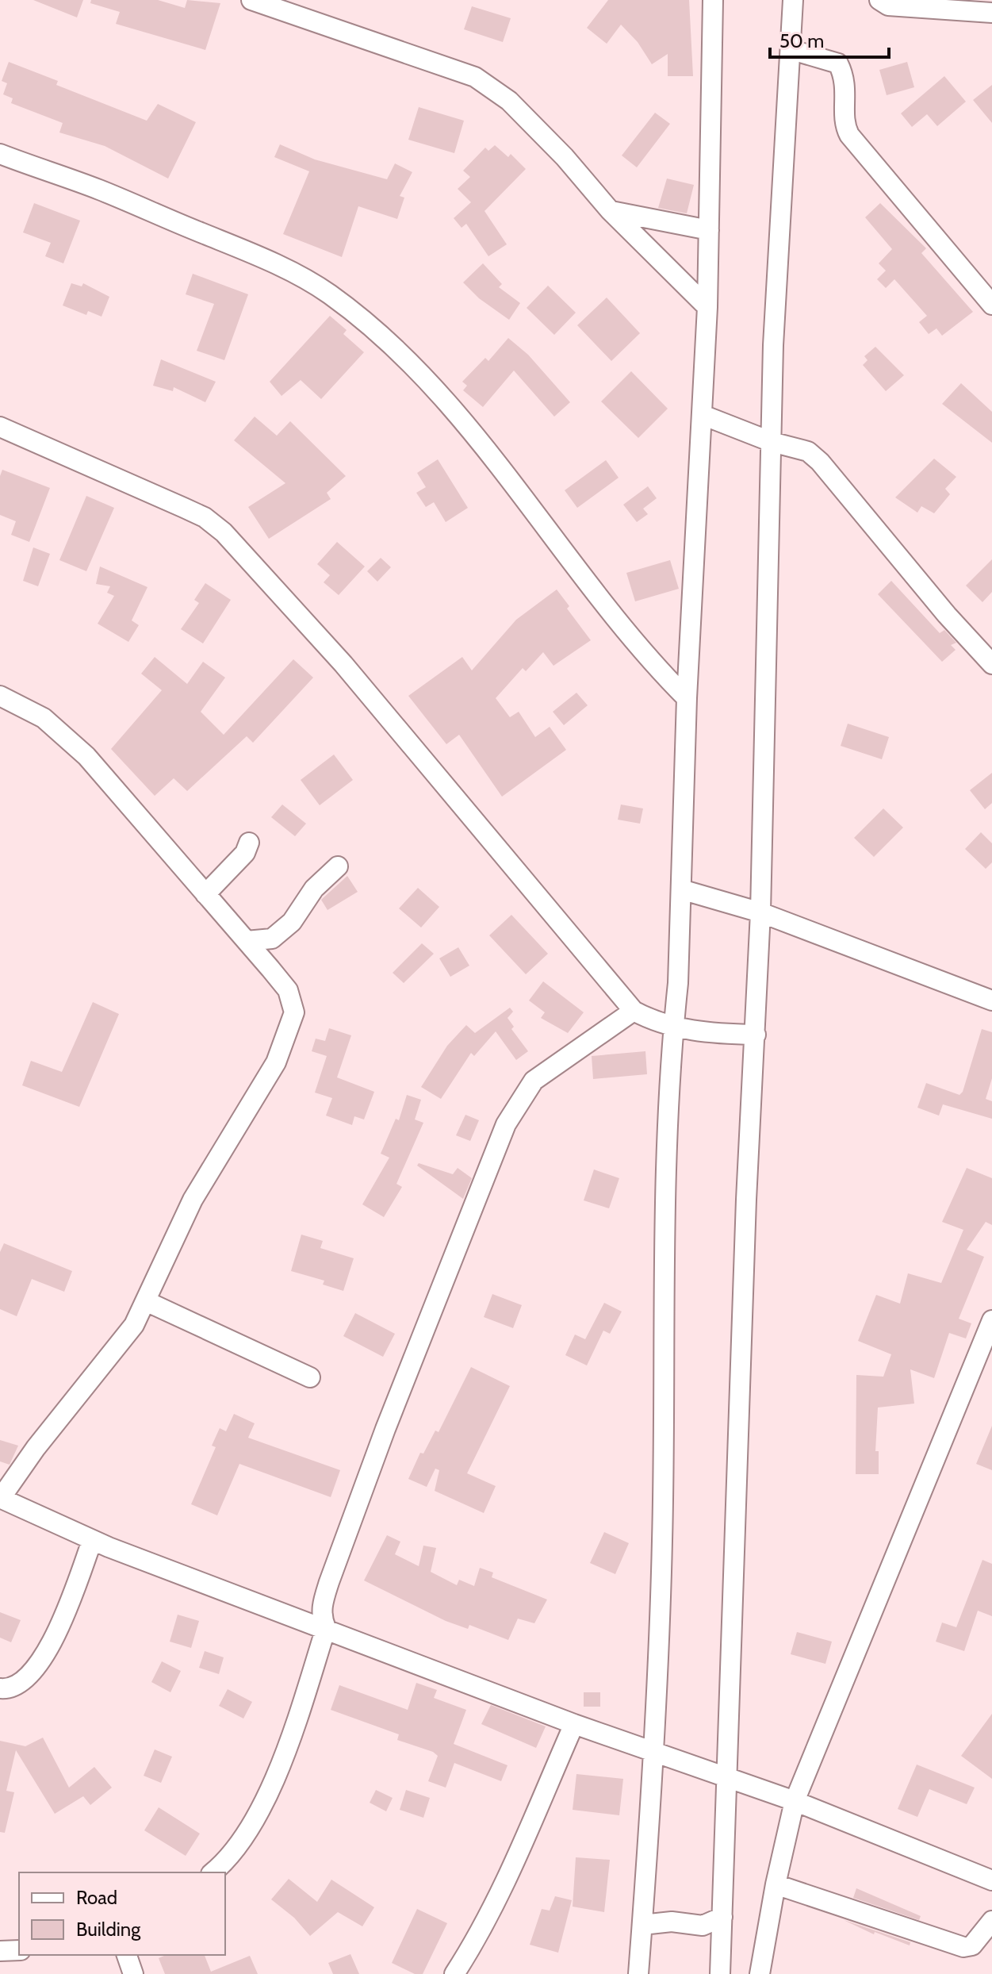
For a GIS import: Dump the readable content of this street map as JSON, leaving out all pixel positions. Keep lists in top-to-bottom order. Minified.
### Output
{"legend":["Road","Building"],"scale_bar":"50 m"}
